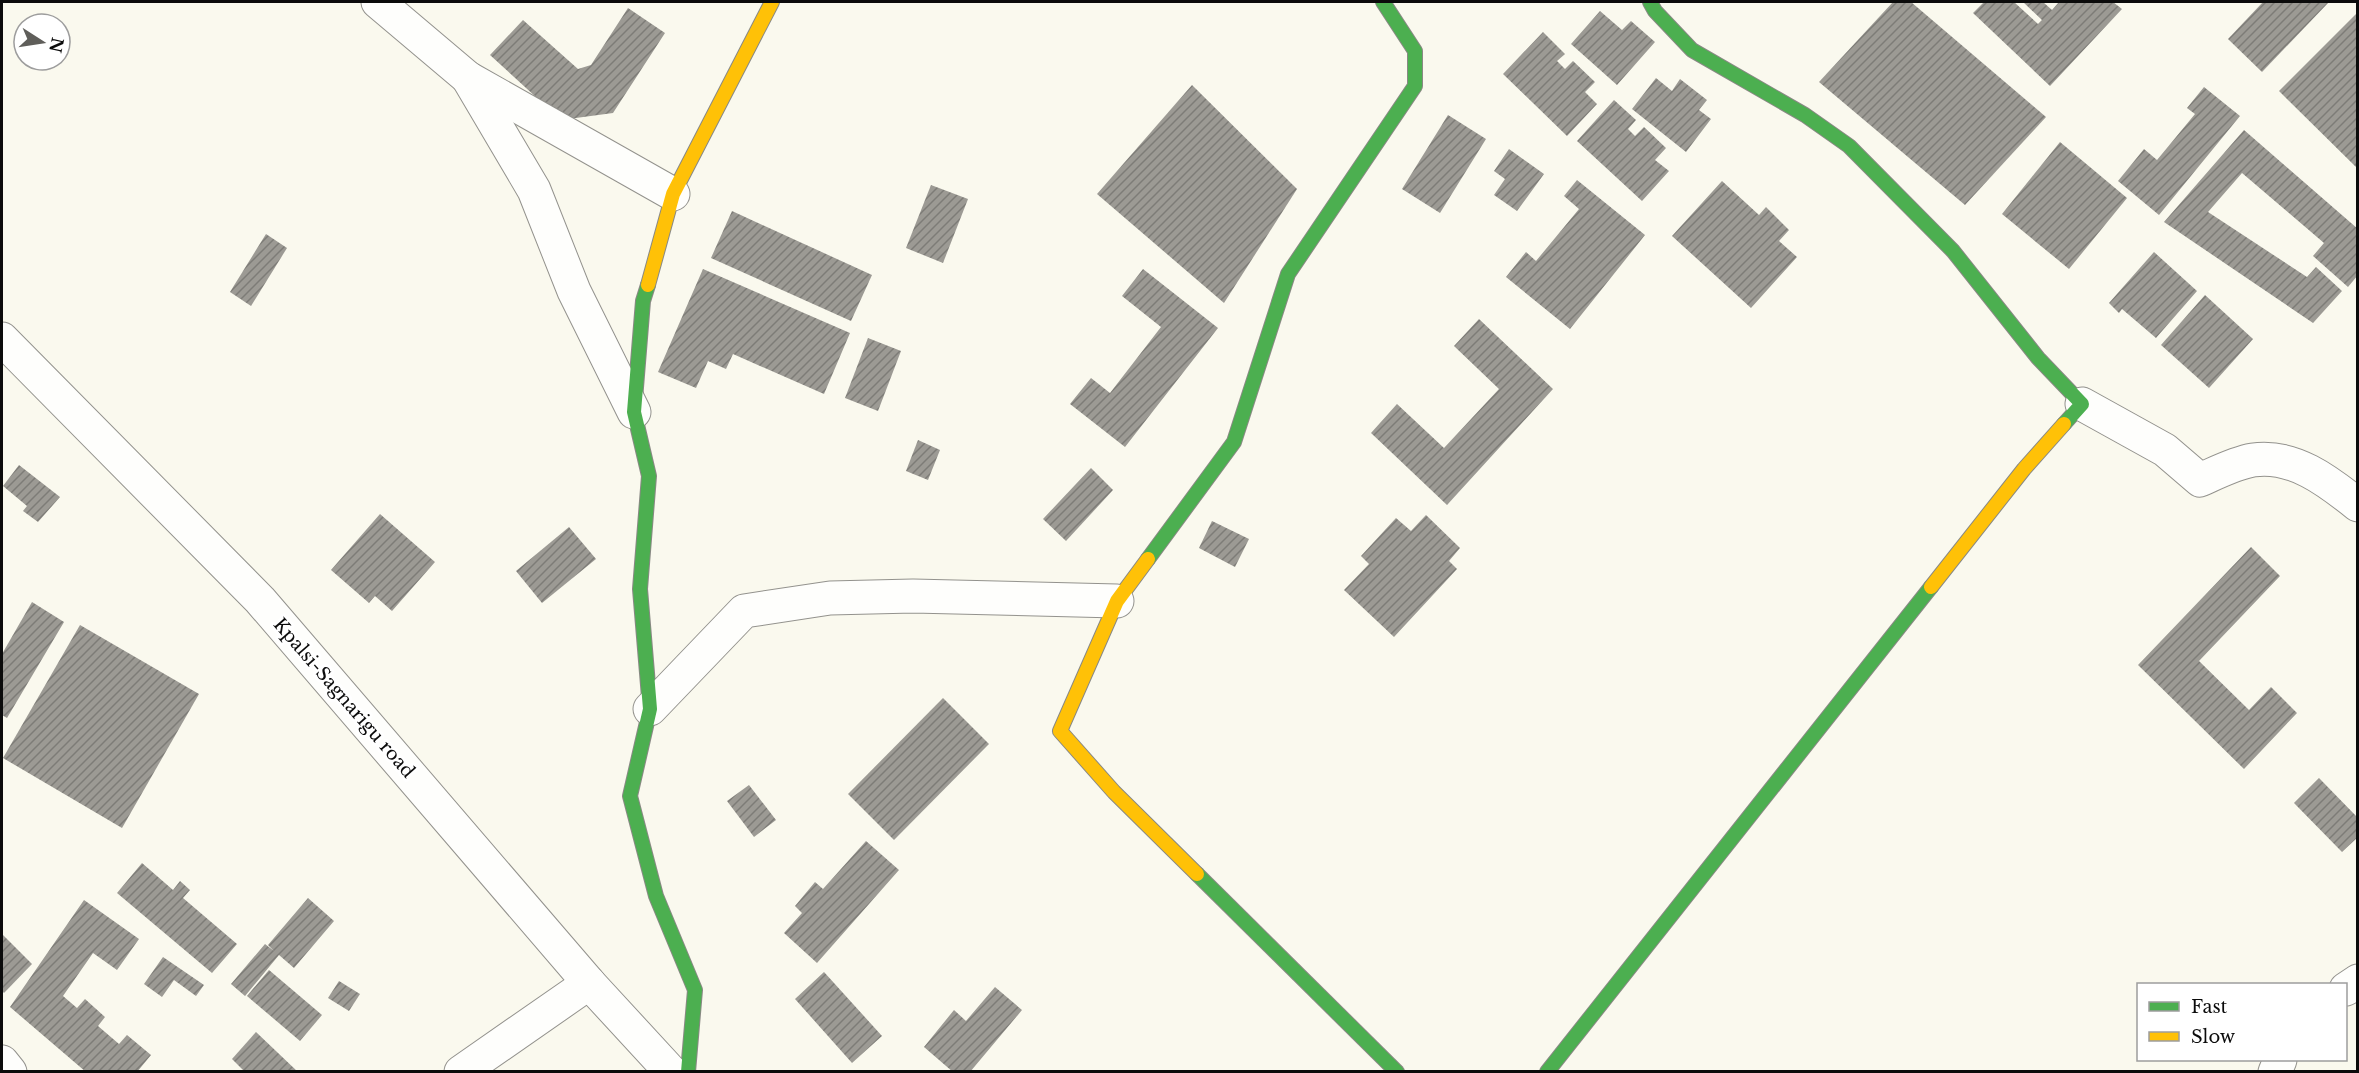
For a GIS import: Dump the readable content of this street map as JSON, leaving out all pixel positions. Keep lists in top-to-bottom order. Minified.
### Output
{"streets":{"street":["Kpalsi-Sagnarigu road"]},"legend":["Fast","Slow"],"north":"right"}
